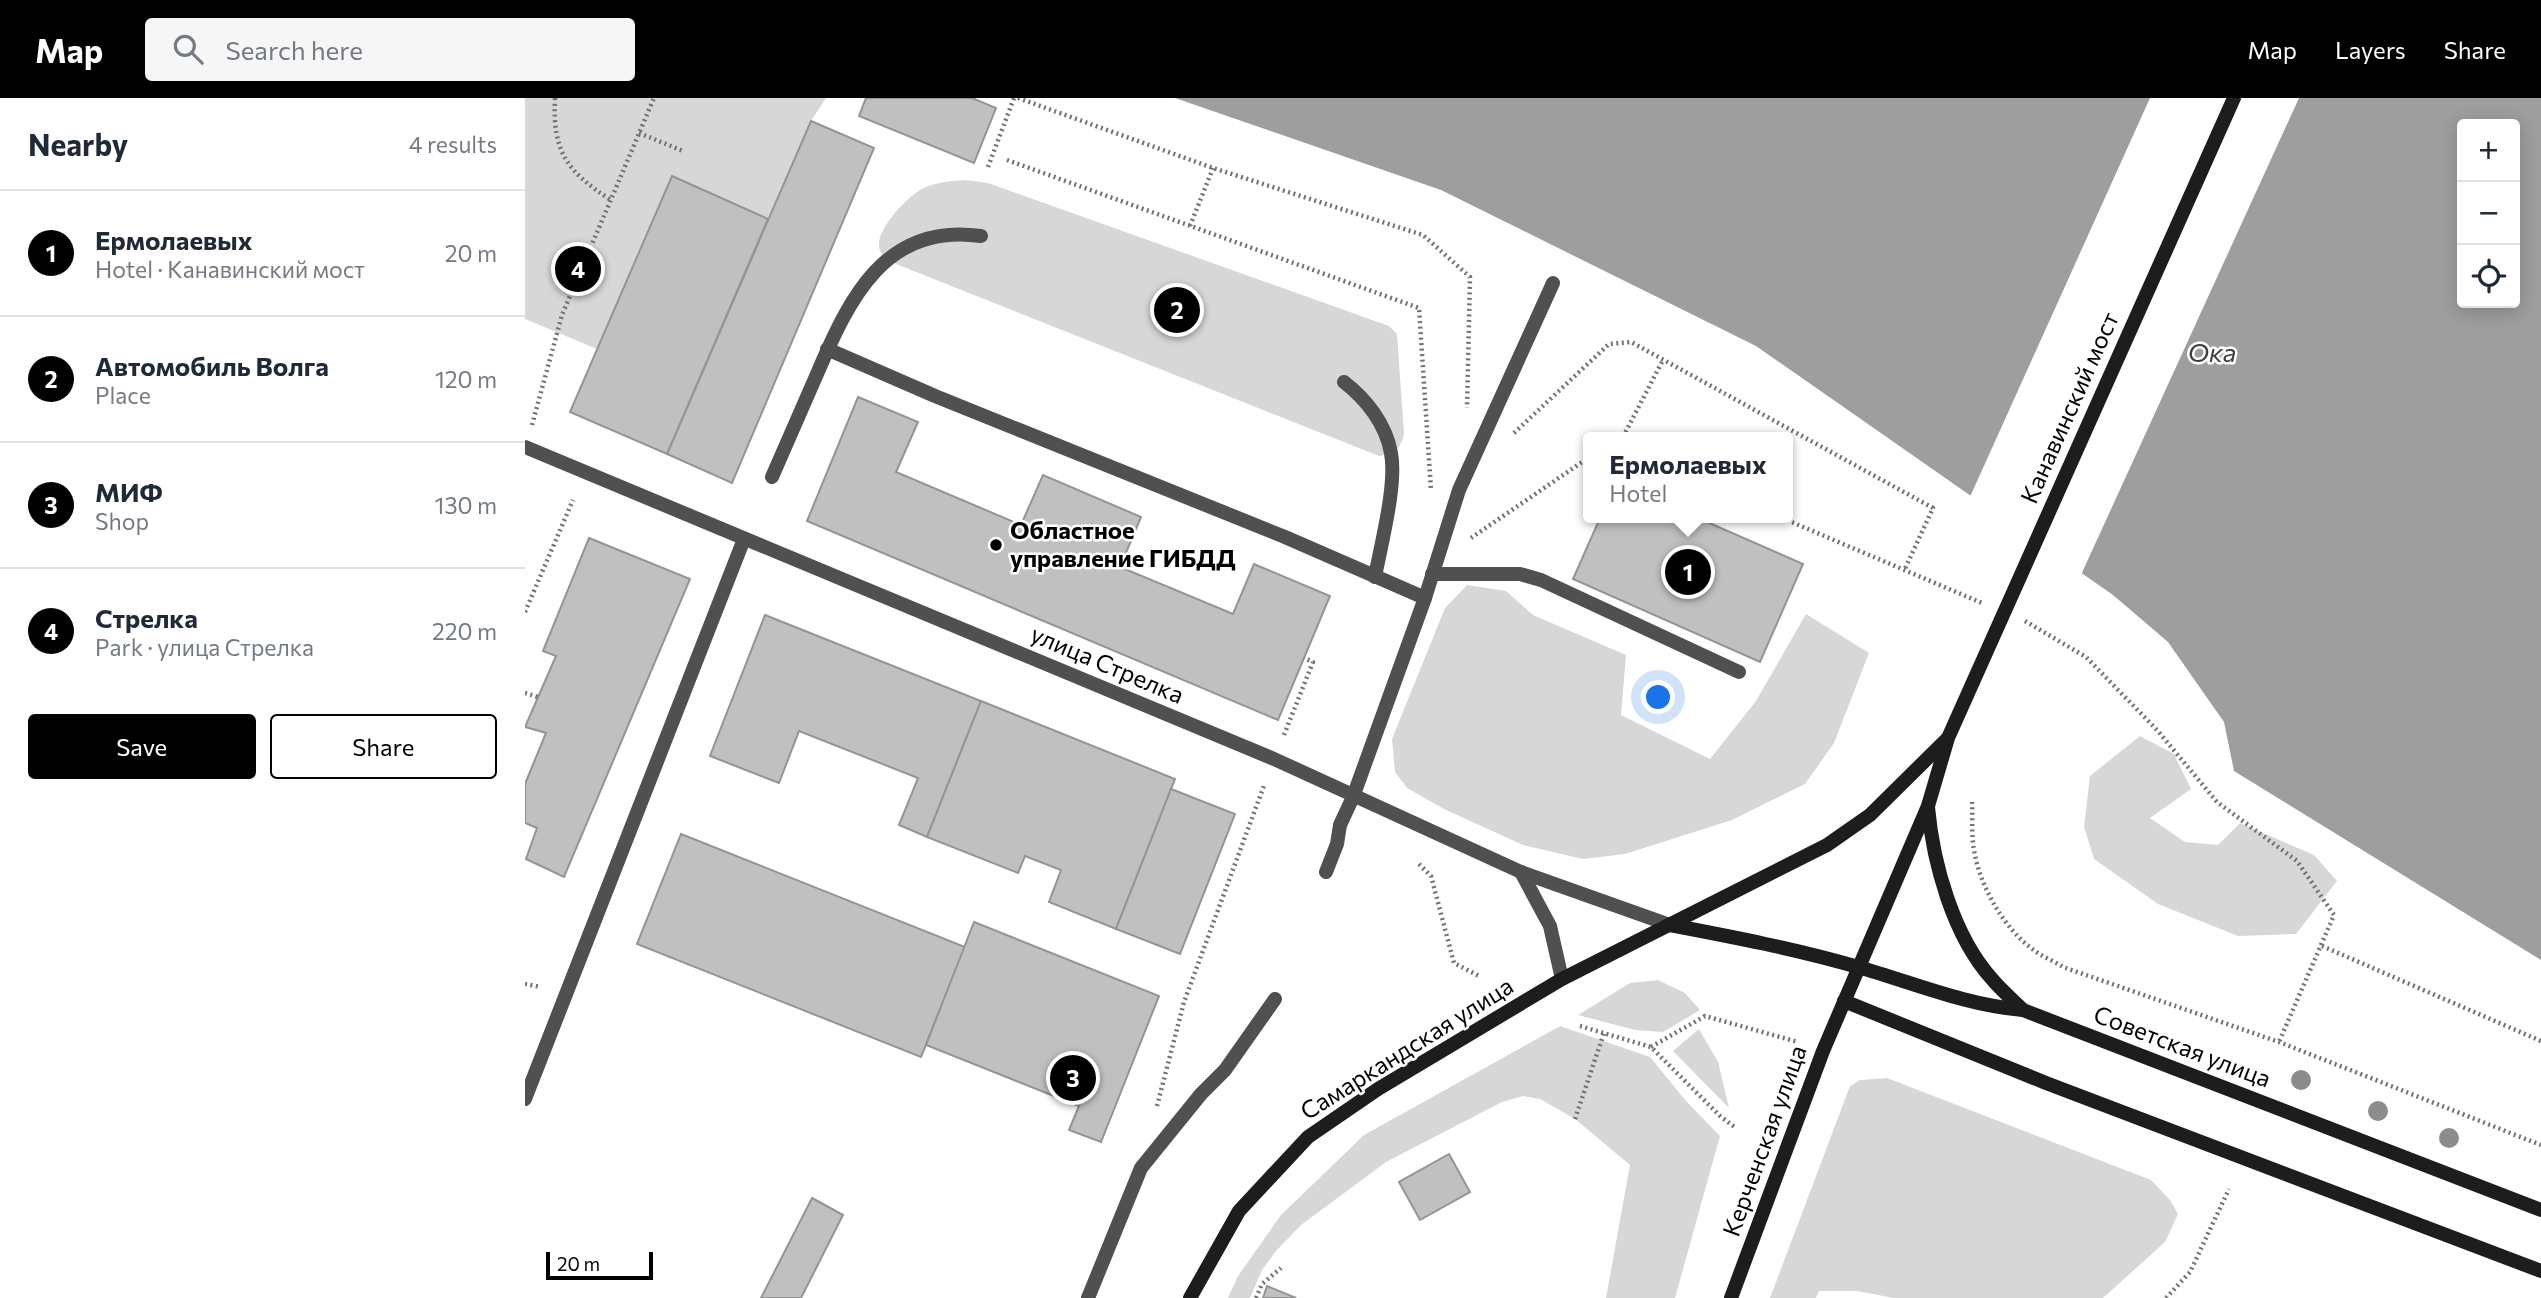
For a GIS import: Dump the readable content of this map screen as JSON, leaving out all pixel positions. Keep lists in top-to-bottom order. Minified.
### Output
{"streets":{"main road":["Канавинский мост","Советская улица","Самаркандская улица","Керченская улица"],"street":["улица Стрелка"]},"crossings":[["Канавинский мост","Самаркандская улица"],["улица Стрелка","Самаркандская улица"],["Советская улица","Керченская улица"]],"water":["Ока"],"places":["Областное управление ГИБДД"],"scale_bar":"20 m","page":{"header":"Map","search":"Search here","nav":["Map","Layers","Share"],"heading":["Nearby","4 results"],"map_buttons":["+","−"],"list":[{"mark":"1","name":"Ермолаевых","note":"Hotel · Канавинский мост","value":"20 m"},{"mark":"2","name":"Автомобиль Волга","note":"Place","value":"120 m"},{"mark":"3","name":"МИФ","note":"Shop","value":"130 m"},{"mark":"4","name":"Стрелка","note":"Park · улица Стрелка","value":"220 m"}],"pins":["4","2","1","3"],"popup":["Ермолаевых","Hotel"],"buttons":["Save","Share"],"scale":"20 m"}}
